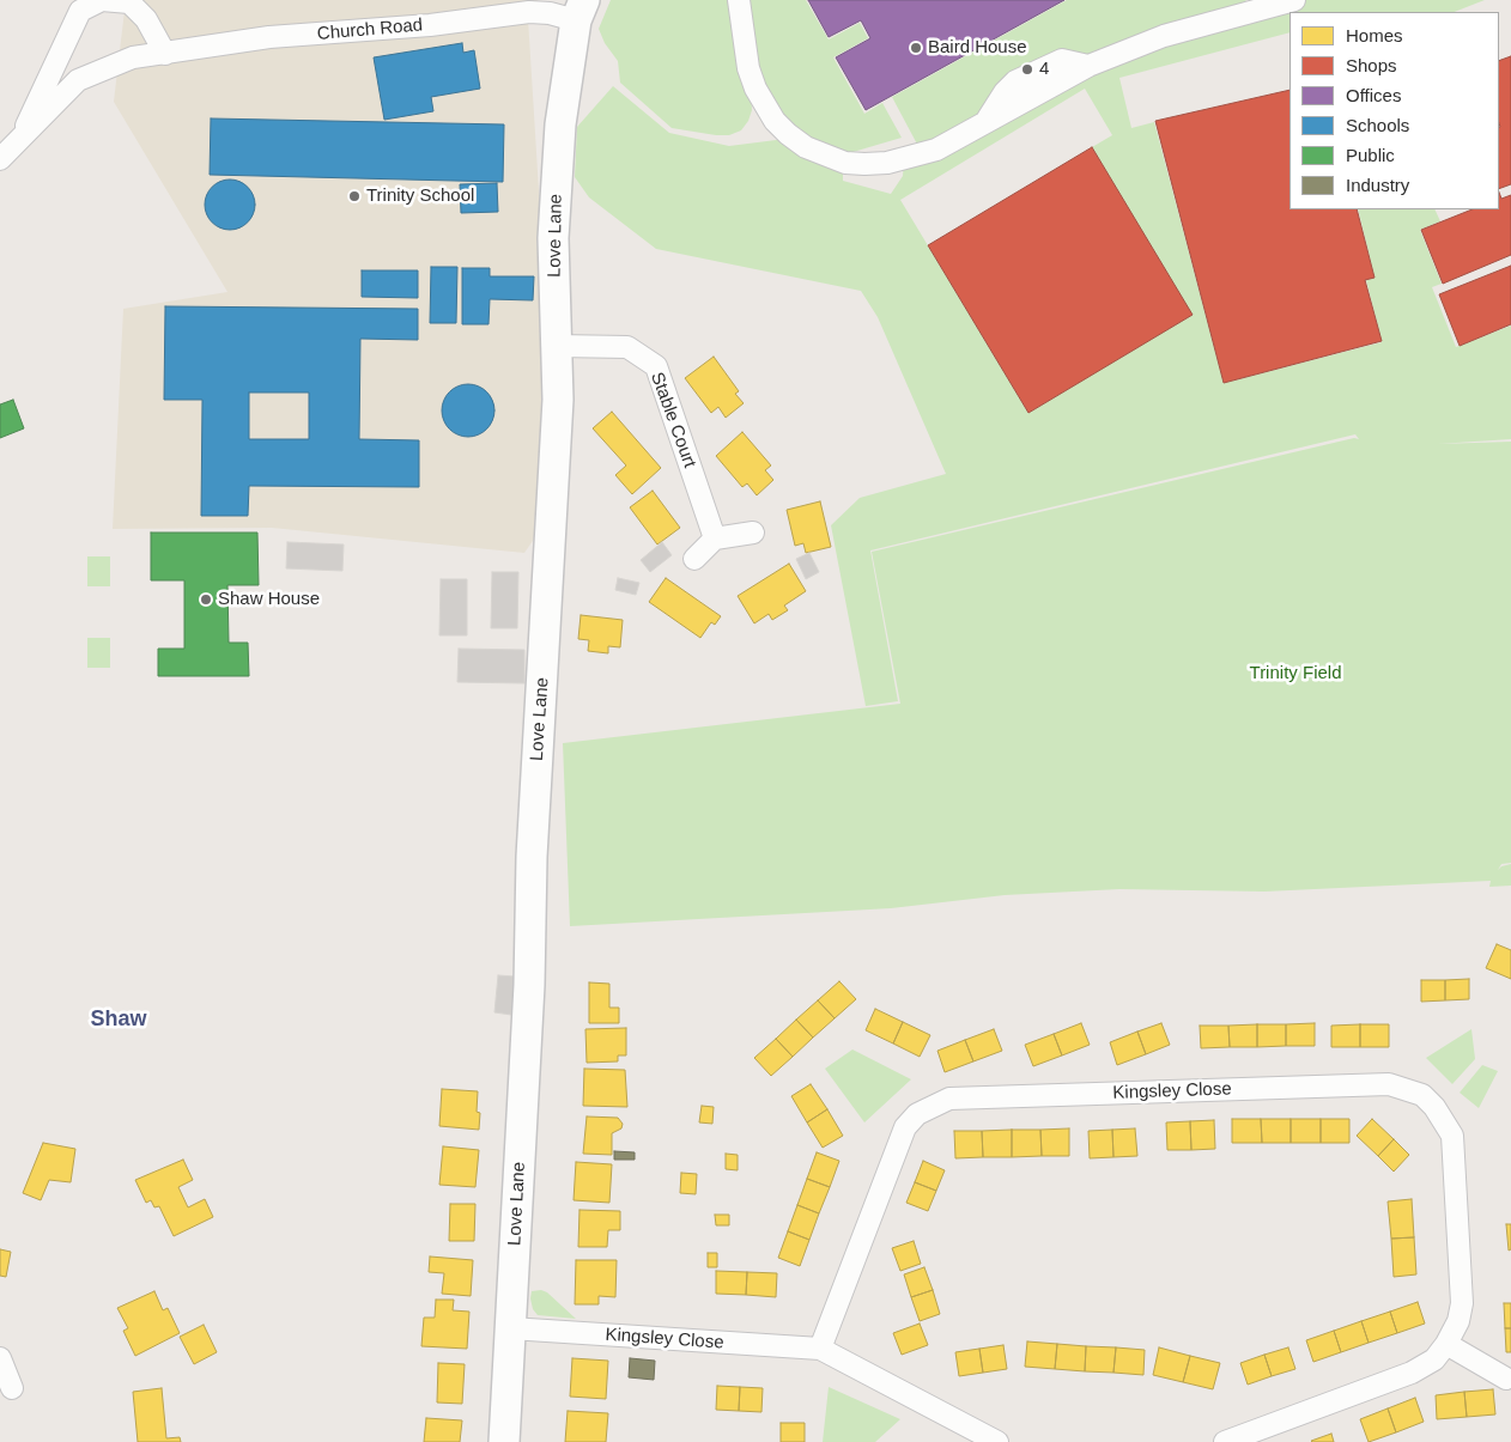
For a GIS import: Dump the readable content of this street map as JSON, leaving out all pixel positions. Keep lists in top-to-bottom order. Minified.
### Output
{"streets":{"street":["Church Road","Love Lane","Stable Court","Kingsley Close"]},"crossings":[["Church Road","Love Lane"],["Love Lane","Stable Court"],["Love Lane","Kingsley Close"]],"districts":["Shaw"],"parks":["Trinity Field"],"places":["Baird House","4","Trinity School","Shaw House"],"legend":["Homes","Shops","Offices","Schools","Public","Industry"]}
